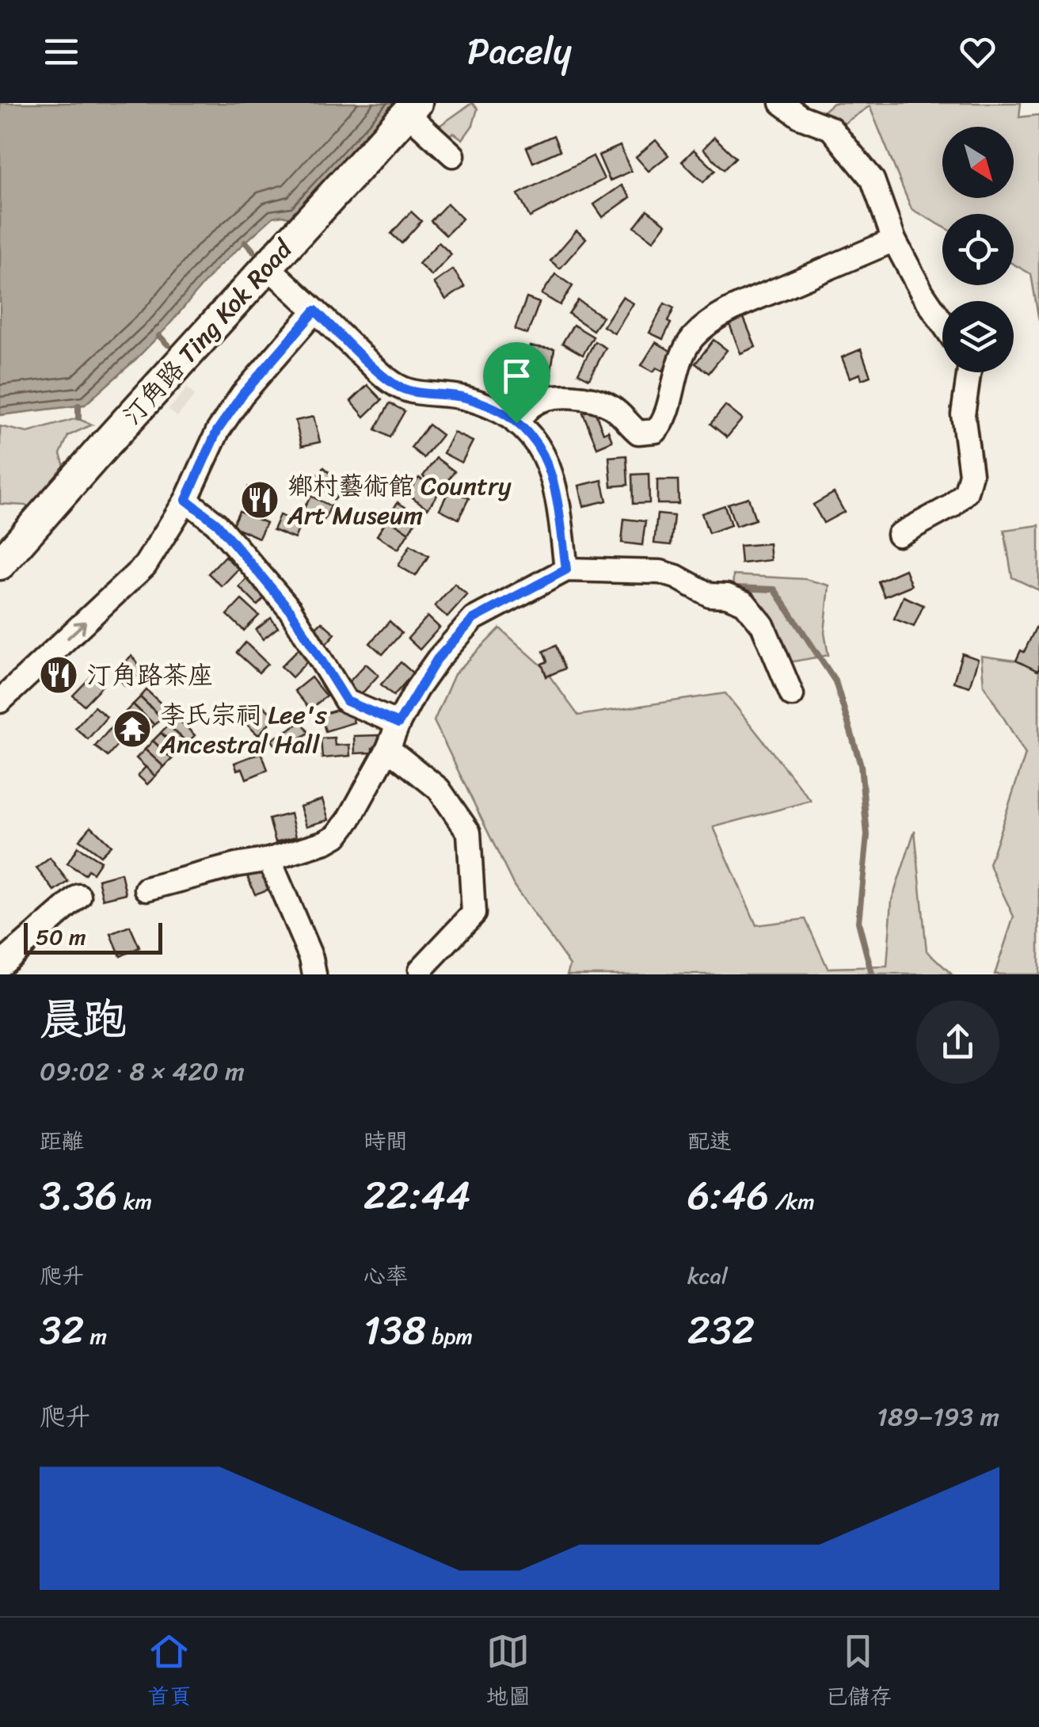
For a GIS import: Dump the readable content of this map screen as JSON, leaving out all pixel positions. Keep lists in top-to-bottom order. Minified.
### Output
{"streets":{"main road":["汀角路 Ting Kok Road"]},"places":{"restaurant":["鄉村藝術館 Country Art Museum","汀角路茶座"],"temple":["李氏宗祠 Lee's Ancestral Hall"]},"scale_bar":"50 m","north":"bottom right","page":{"header":"Pacely","scale":"50 m","heading":["晨跑","09:02 · 8 × 420 m"],"stats":[["距離","3.36 km"],["時間","22:44"],["配速","6:46 /km"],["爬升","32 m"],["心率","138 bpm"],["kcal","232"]],"chart":["爬升","189–193 m"],"tabs":["首頁","地圖","已儲存"]}}
